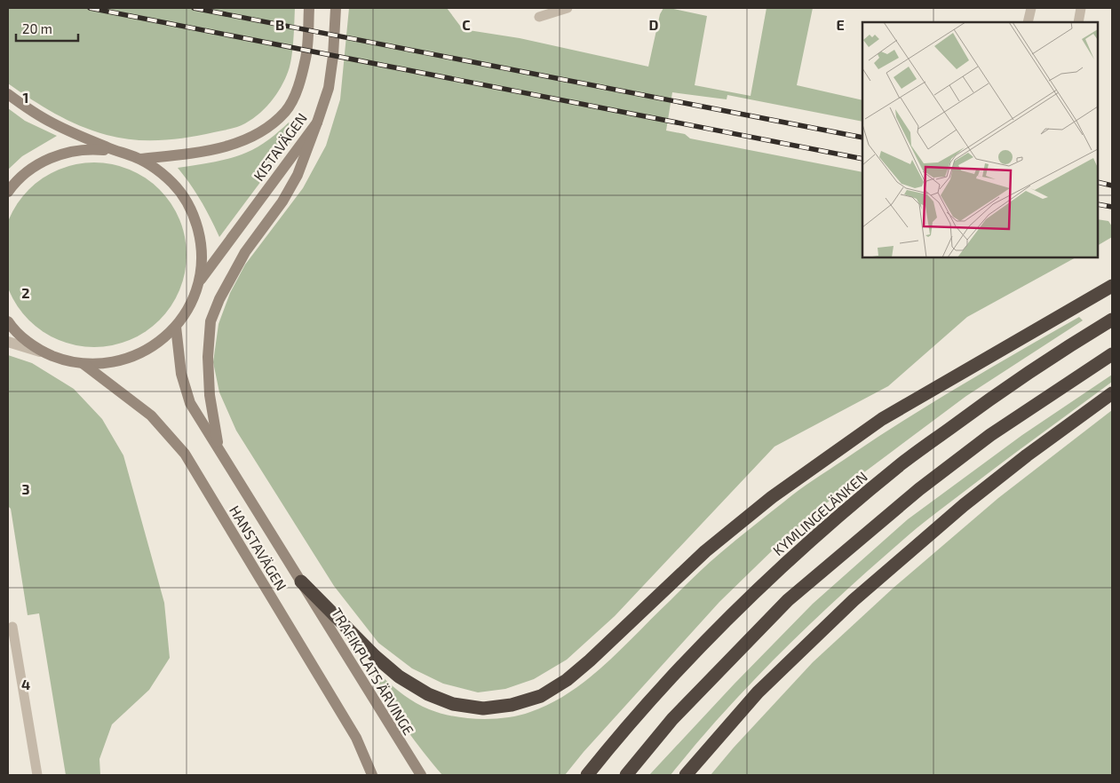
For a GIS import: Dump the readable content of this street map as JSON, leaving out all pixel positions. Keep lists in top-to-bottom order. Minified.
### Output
{"streets":{"highway":["KYMLINGELÄNKEN"],"main road":["KISTAVÄGEN","HANSTAVÄGEN","TRAFIKPLATS ÄRVINGE"]},"crossings":[["KISTAVÄGEN","HANSTAVÄGEN"],["HANSTAVÄGEN","TRAFIKPLATS ÄRVINGE"]],"scale_bar":"20 m","grid":{"columns":["B","C","D","E"],"rows":["1","2","3","4"]}}
